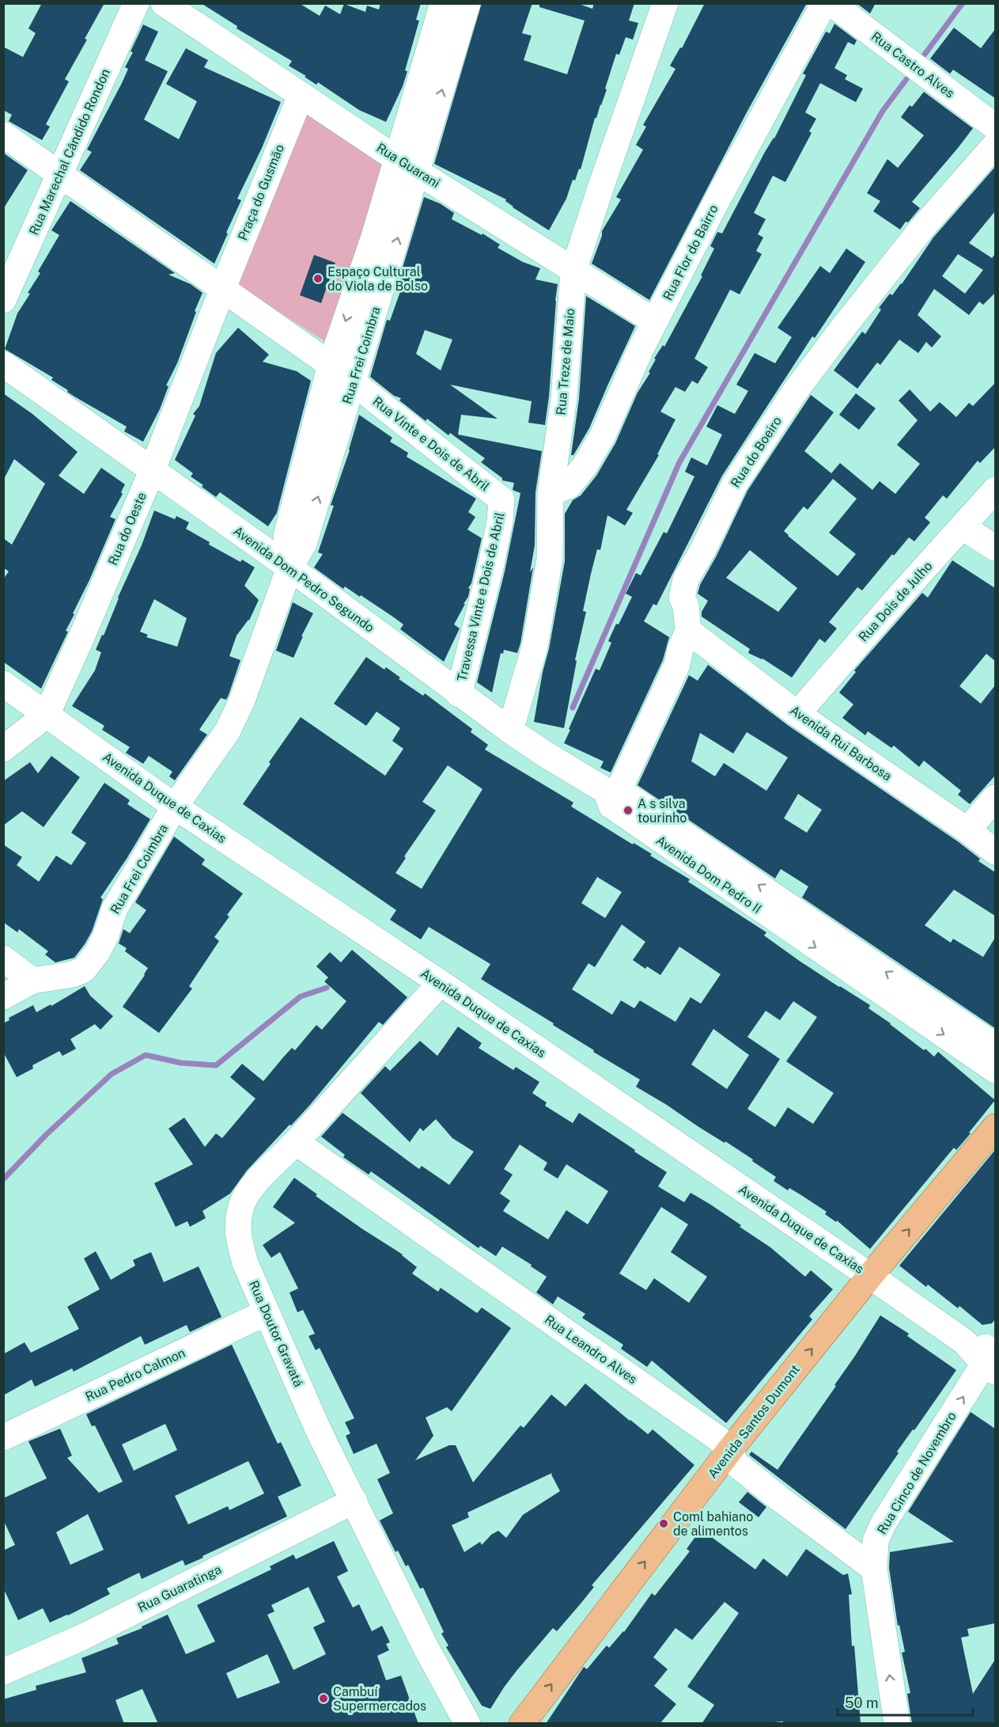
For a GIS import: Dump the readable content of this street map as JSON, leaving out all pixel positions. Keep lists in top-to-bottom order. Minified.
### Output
{"streets":{"main road":["Avenida Santos Dumont"],"street":["Rua Castro Alves","Rua Marechal Cândido Rondon","Rua Guarani","Praça do Gusmão","Rua Flor do Bairro","Rua Frei Coimbra","Rua Treze de Maio","Rua Vinte e Dois de Abril","Rua do Boeiro","Rua do Oeste","Avenida Dom Pedro Segundo","Travessa Vinte e Dois de Abril","Rua Dois de Julho","Avenida Rui Barbosa","Avenida Duque de Caxias","Avenida Dom Pedro II","Rua Doutor Gravatá","Rua Leandro Alves","Rua Pedro Calmon","Rua Cinco de Novembro","Rua Guaratinga"]},"crossings":[["Rua Marechal Cândido Rondon","Rua Vinte e Dois de Abril"],["Rua Guarani","Praça do Gusmão"],["Rua Guarani","Rua Flor do Bairro"],["Rua Guarani","Rua Frei Coimbra"],["Rua Guarani","Rua Treze de Maio"],["Praça do Gusmão","Rua Vinte e Dois de Abril"],["Praça do Gusmão","Rua do Oeste"],["Rua Flor do Bairro","Rua Treze de Maio"],["Rua Frei Coimbra","Rua Vinte e Dois de Abril"],["Rua Frei Coimbra","Avenida Dom Pedro Segundo"],["Rua Frei Coimbra","Avenida Duque de Caxias"],["Rua Treze de Maio","Avenida Dom Pedro Segundo"],["Rua Vinte e Dois de Abril","Rua do Oeste"],["Rua Vinte e Dois de Abril","Travessa Vinte e Dois de Abril"],["Rua do Boeiro","Avenida Dom Pedro Segundo"],["Rua do Boeiro","Avenida Rui Barbosa"],["Rua do Boeiro","Avenida Dom Pedro II"],["Rua do Oeste","Avenida Dom Pedro Segundo"],["Rua do Oeste","Avenida Duque de Caxias"],["Avenida Dom Pedro Segundo","Travessa Vinte e Dois de Abril"],["Avenida Dom Pedro Segundo","Avenida Dom Pedro II"],["Rua Dois de Julho","Avenida Rui Barbosa"],["Avenida Duque de Caxias","Rua Doutor Gravatá"],["Avenida Duque de Caxias","Avenida Santos Dumont"],["Avenida Duque de Caxias","Rua Cinco de Novembro"],["Rua Doutor Gravatá","Rua Leandro Alves"],["Rua Doutor Gravatá","Rua Pedro Calmon"],["Rua Doutor Gravatá","Rua Guaratinga"],["Rua Leandro Alves","Avenida Santos Dumont"],["Rua Leandro Alves","Rua Cinco de Novembro"]],"one_way":["Avenida Santos Dumont","Rua Cinco de Novembro"],"places":["Espaço Cultural do Viola de Bolso","A s silva tourinho","Coml bahiano de alimentos","Cambuí Supermercados"],"scale_bar":"50 m"}
